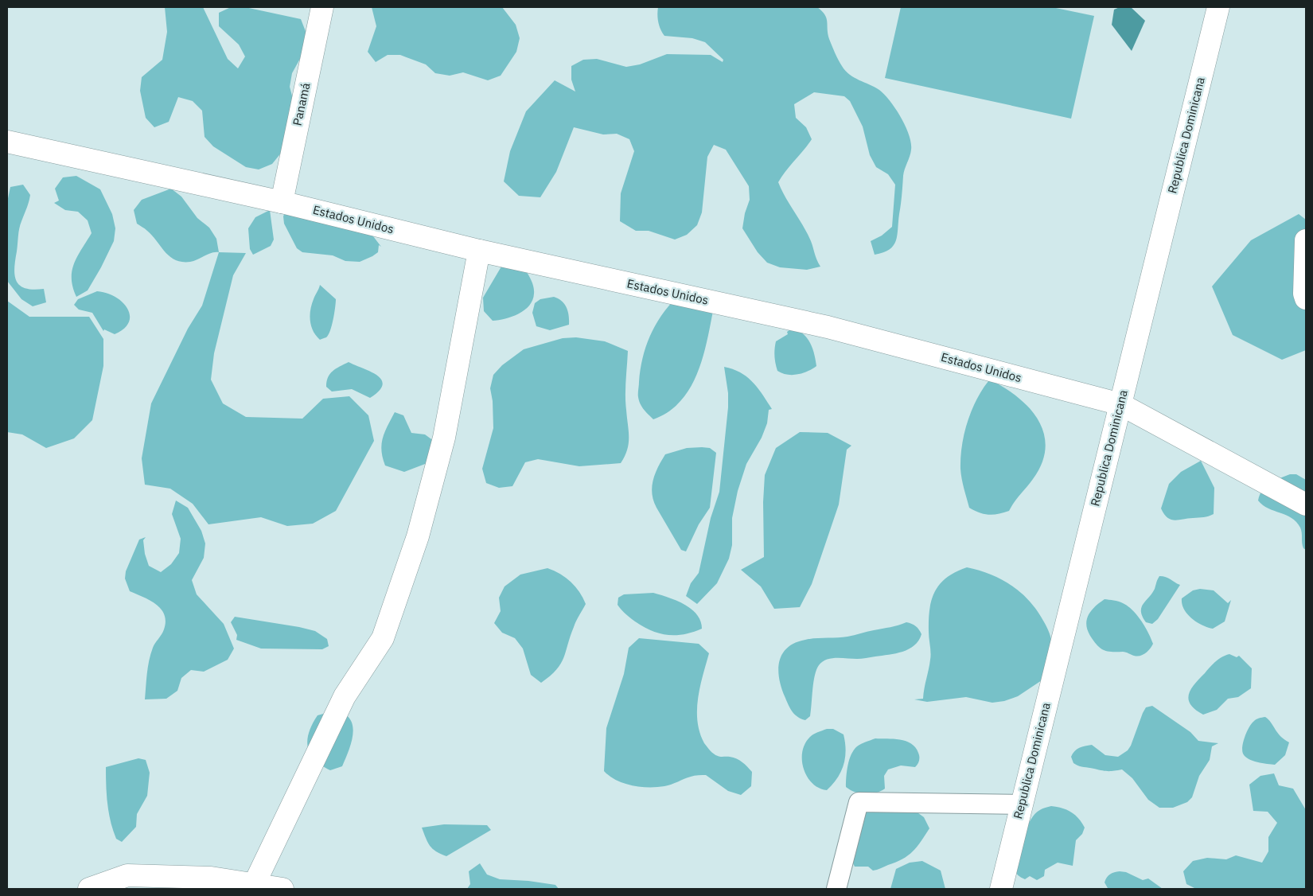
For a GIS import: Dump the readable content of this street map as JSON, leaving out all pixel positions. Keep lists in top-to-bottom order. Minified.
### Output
{"streets":{"street":["Panamá","Republica Dominicana","Estados Unidos"]},"crossings":[["Panamá","Estados Unidos"],["Republica Dominicana","Estados Unidos"]]}
